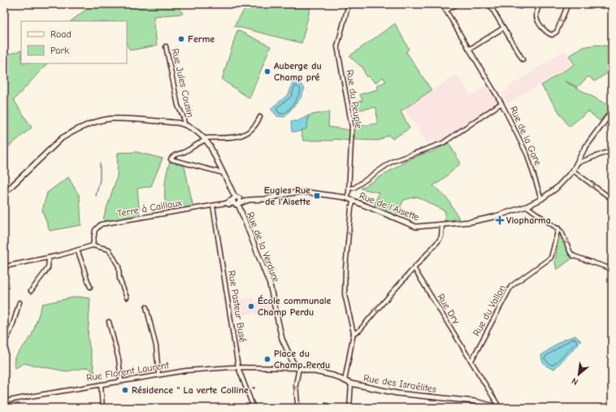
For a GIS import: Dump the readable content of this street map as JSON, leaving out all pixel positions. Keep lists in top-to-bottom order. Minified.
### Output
{"streets":{"street":["Rue Jules Cousin","Rue du Peuple","Rue de la Gare","Rue de l'Aisette","Terre à Cailloux","Rue de la Verdure","Rue Pasteur Busé","Rue Dry","Rue du Vallon","Rue Florent Laurent","Rue des Israélites"]},"crossings":[["Rue Jules Cousin","Rue de l'Aisette"],["Rue Jules Cousin","Terre à Cailloux"],["Rue Jules Cousin","Rue de la Verdure"],["Rue du Peuple","Rue de l'Aisette"],["Rue de la Gare","Rue de l'Aisette"],["Rue de l'Aisette","Terre à Cailloux"],["Rue de l'Aisette","Rue de la Verdure"],["Terre à Cailloux","Rue de la Verdure"],["Terre à Cailloux","Rue Pasteur Busé"],["Rue de la Verdure","Rue des Israélites"],["Rue Pasteur Busé","Rue Florent Laurent"],["Rue Dry","Rue du Vallon"],["Rue Dry","Rue des Israélites"]],"places":{"other":["Ferme","Auberge du Champ pré","École communale Champ Perdu","Place du Champ Perdu","Résidence \" La verte Colline \""],"transit":["Eugies Rue de l'Aisette"],"health":["Viopharma"]},"legend":["Road","Park"],"north":"bottom left"}
